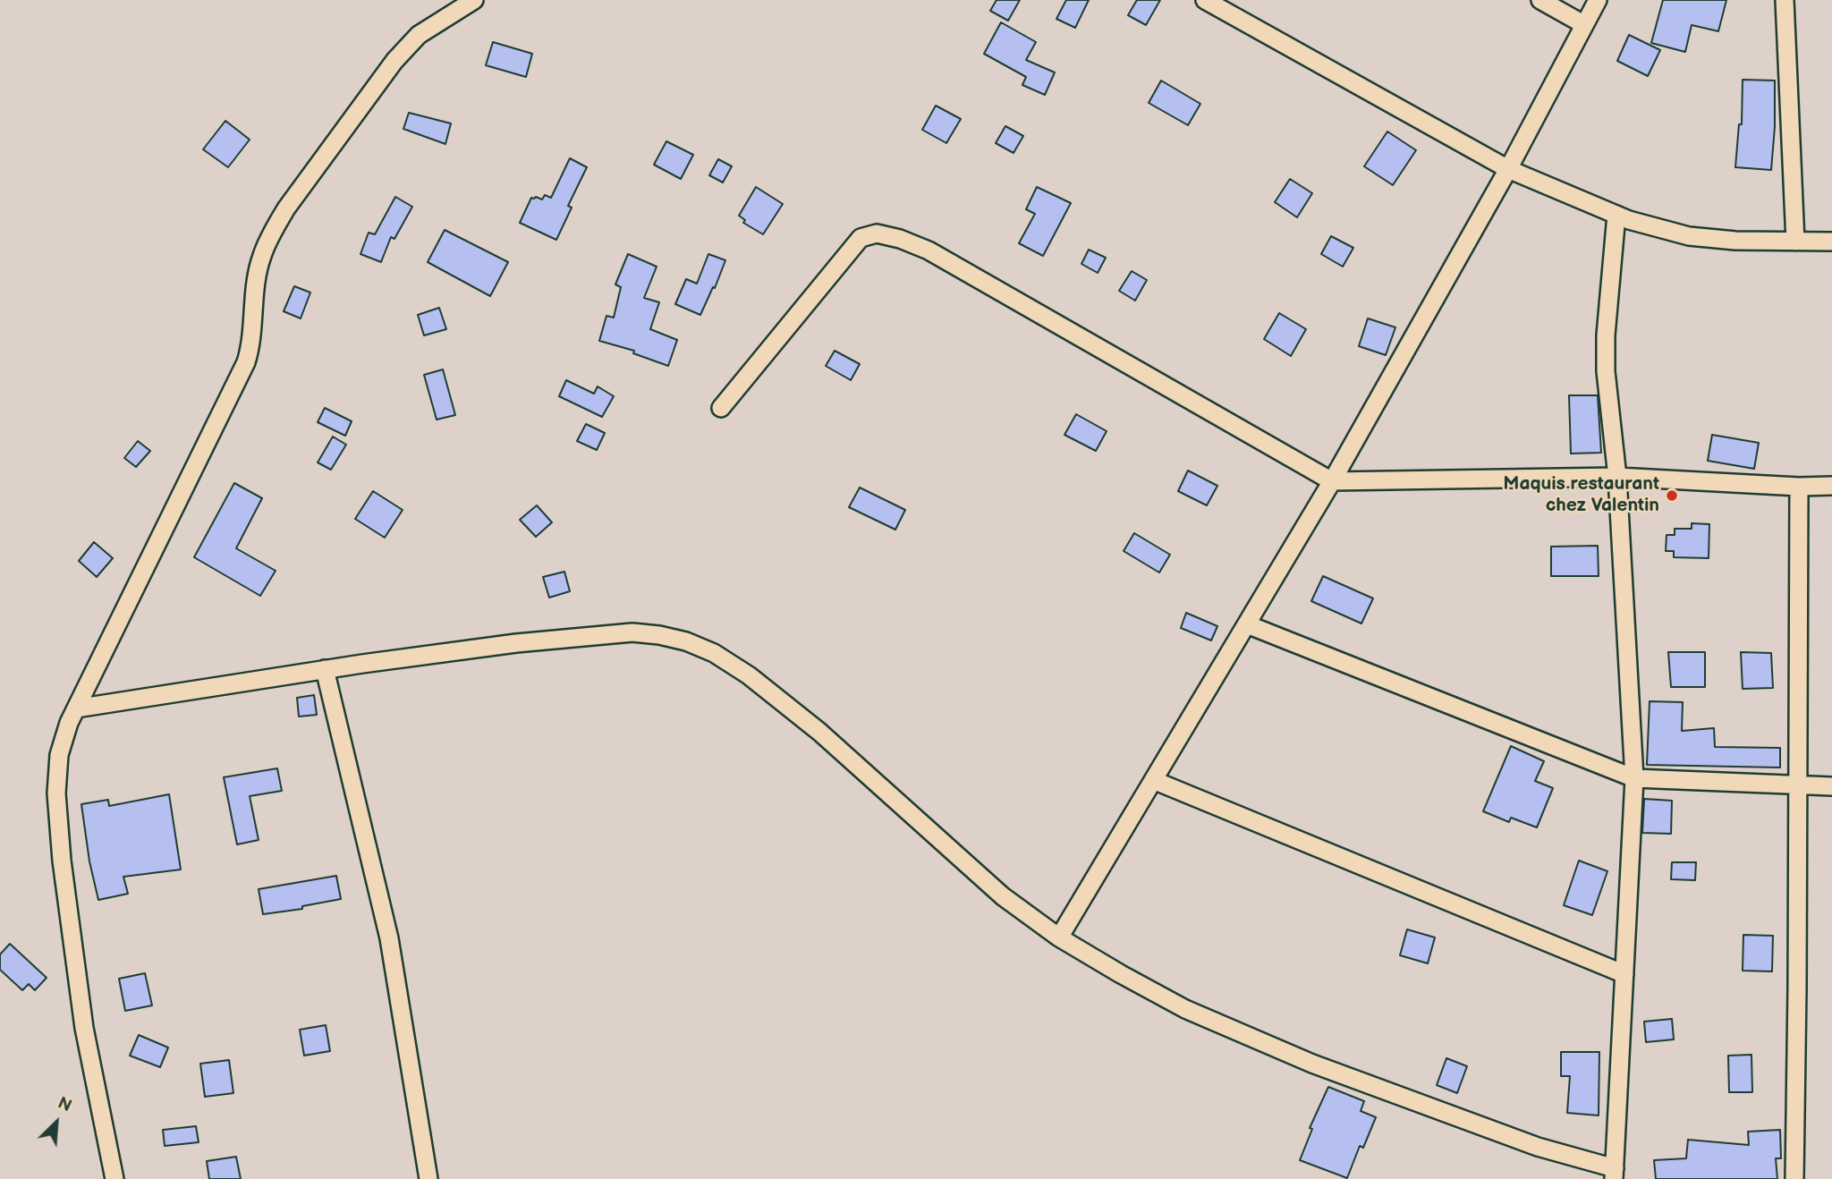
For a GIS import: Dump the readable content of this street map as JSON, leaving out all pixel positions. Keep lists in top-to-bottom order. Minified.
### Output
{"places":["Maquis restaurant chez Valentin"],"north":"top right"}
